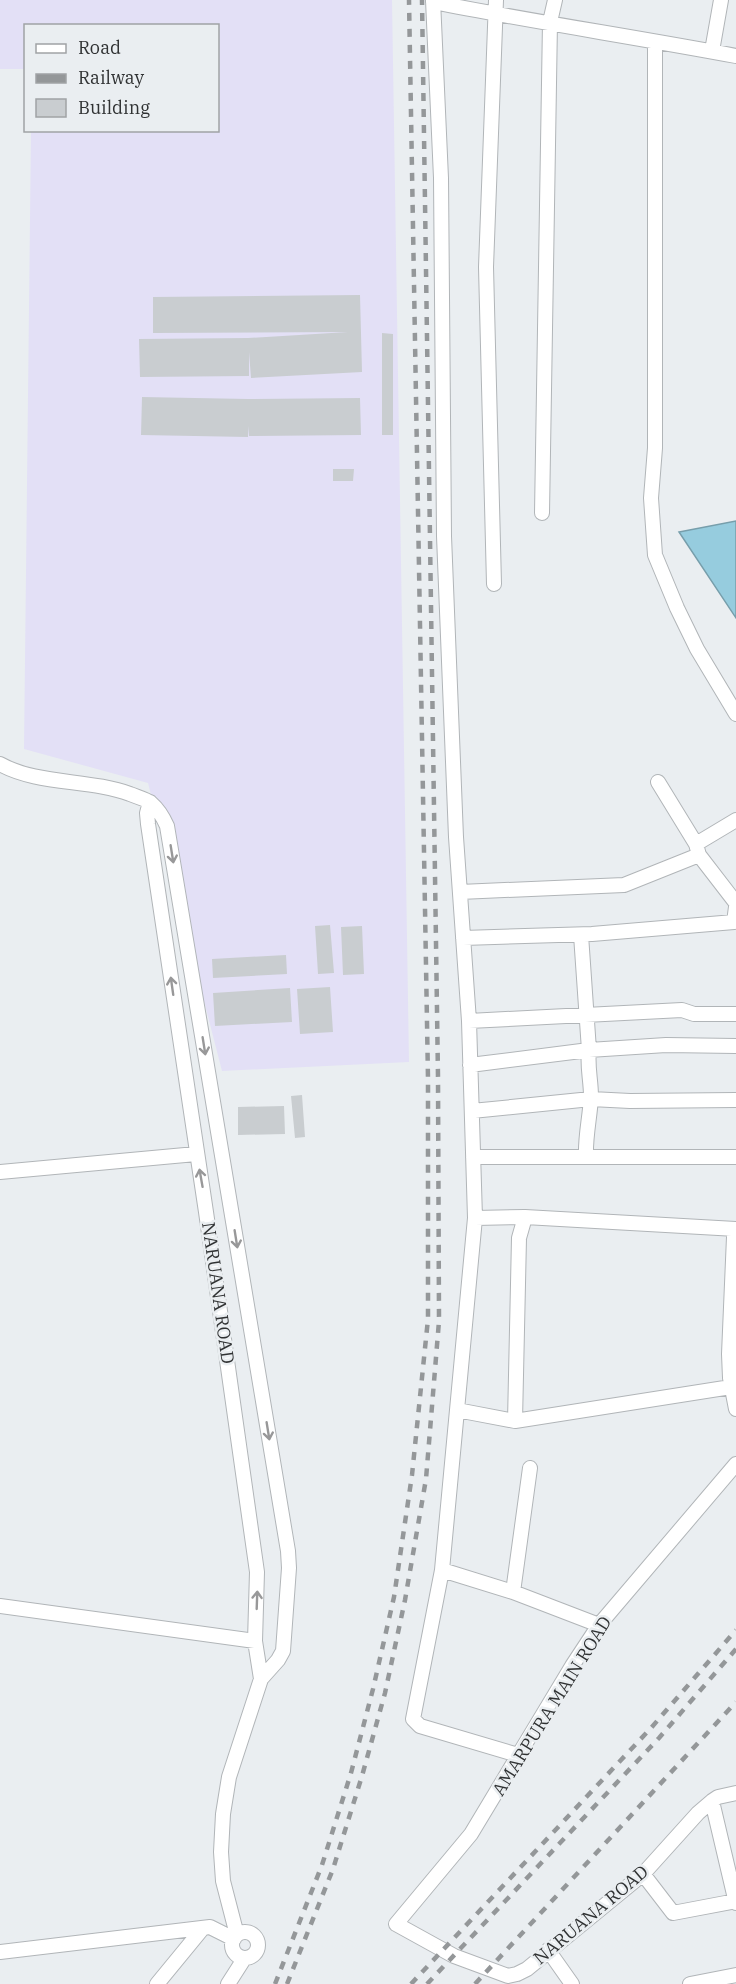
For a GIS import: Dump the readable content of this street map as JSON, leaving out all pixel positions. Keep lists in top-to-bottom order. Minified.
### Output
{"streets":{"street":["NARUANA ROAD","AMARPURA MAIN ROAD"]},"crossings":[["NARUANA ROAD","AMARPURA MAIN ROAD"]],"legend":["Road","Railway","Building"]}
